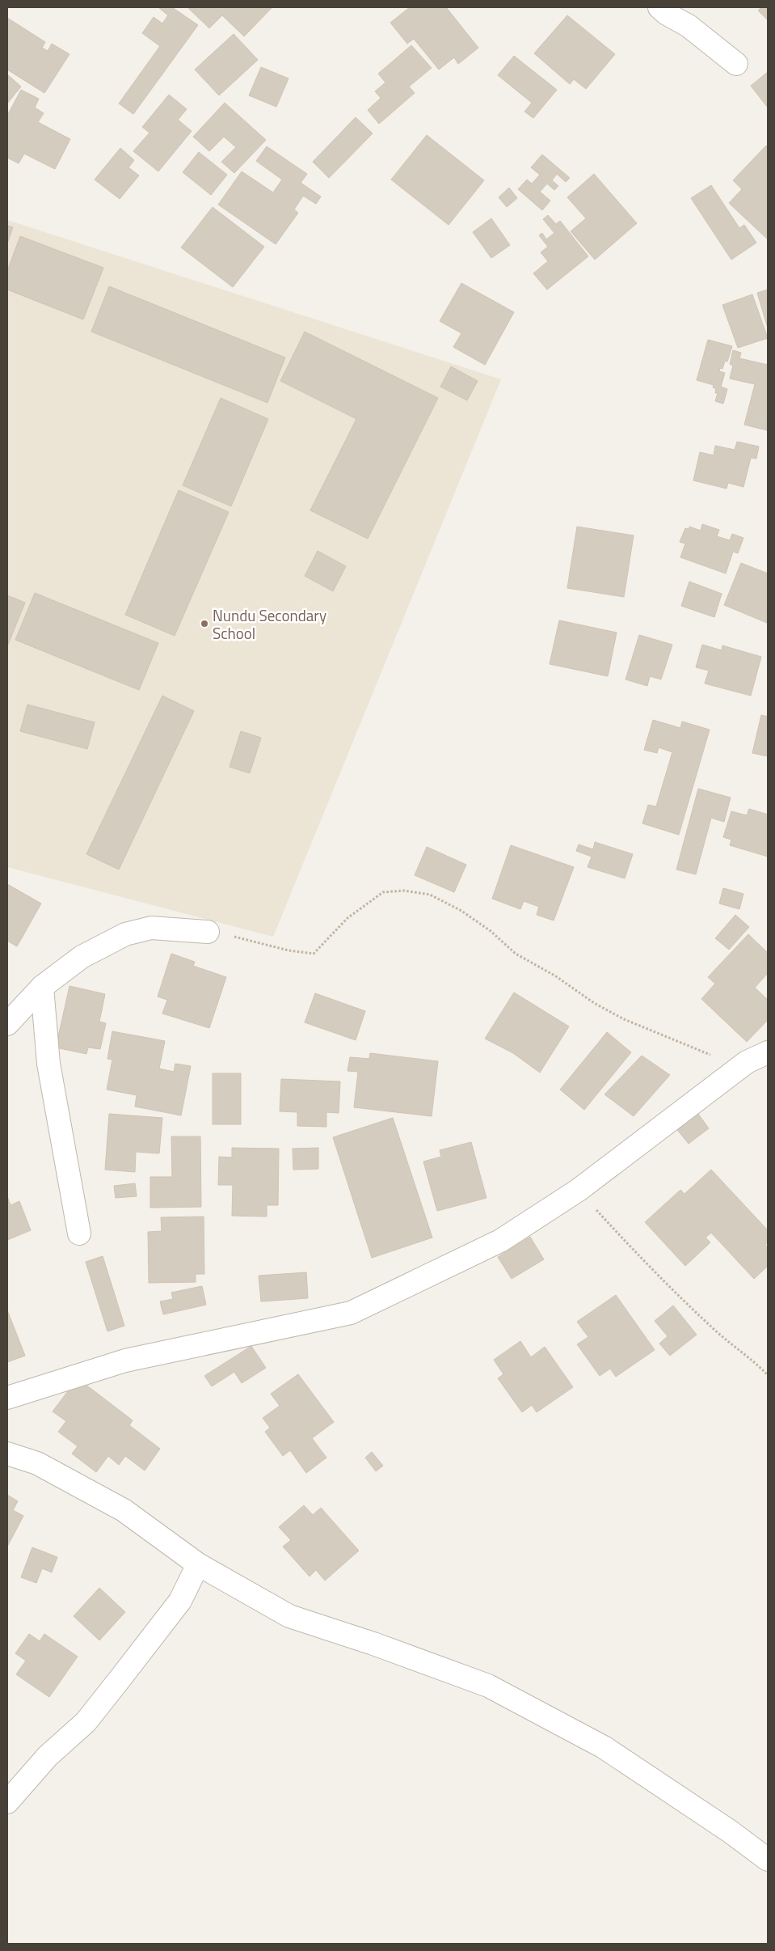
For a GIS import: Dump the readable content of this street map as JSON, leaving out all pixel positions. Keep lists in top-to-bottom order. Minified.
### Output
{"places":["Nundu Secondary School"]}
